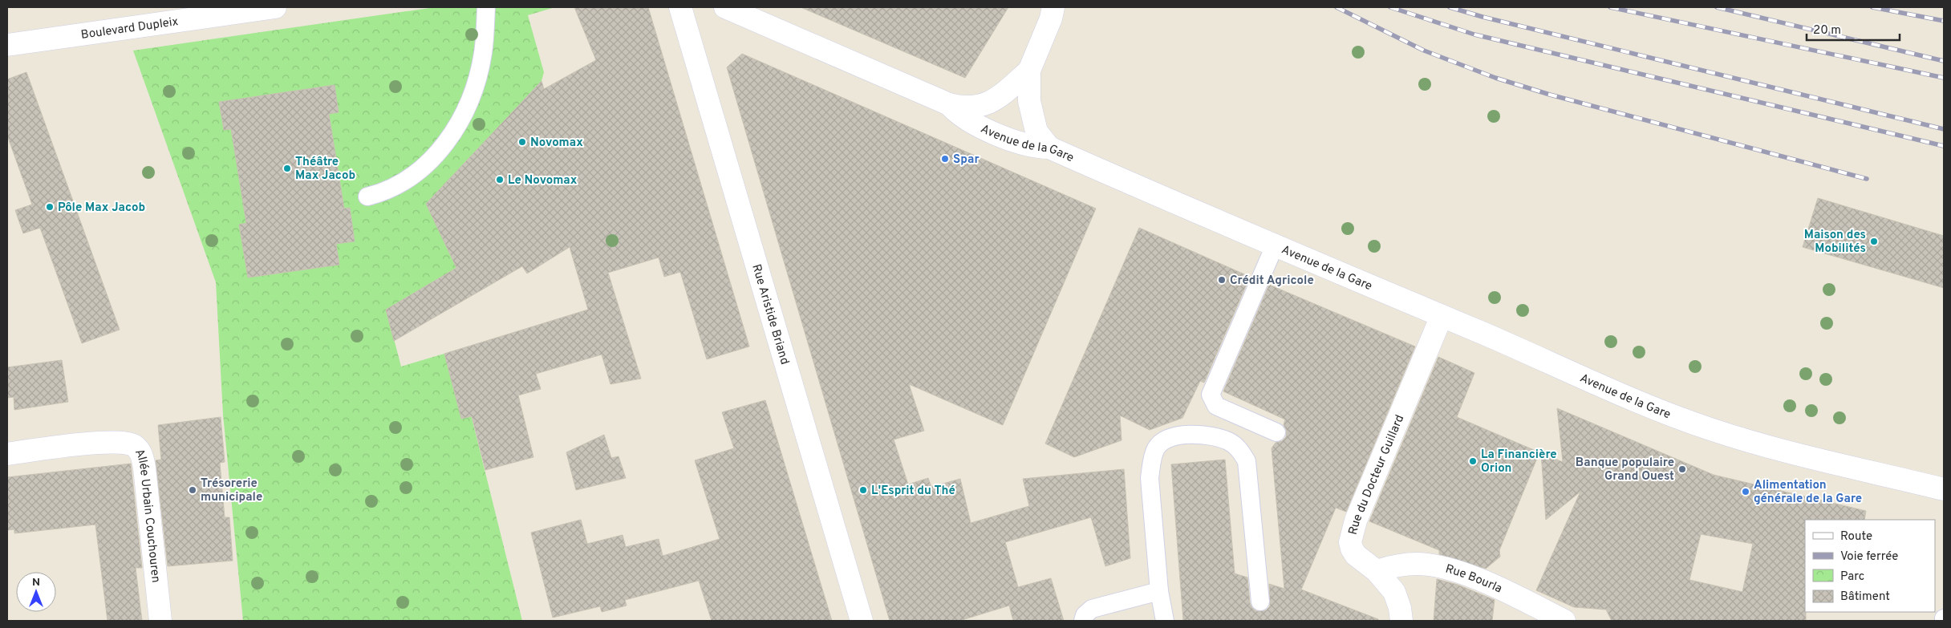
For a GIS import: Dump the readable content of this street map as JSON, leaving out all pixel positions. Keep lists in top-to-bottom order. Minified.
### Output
{"streets":{"main road":["Boulevard Dupleix","Avenue de la Gare","Rue Aristide Briand","Rue du Docteur Guillard","Allée Urbain Couchouren","Rue Bourla"]},"crossings":[["Avenue de la Gare","Rue du Docteur Guillard"],["Rue du Docteur Guillard","Rue Bourla"]],"places":["Novomax","Spar","Théâtre Max Jacob","Le Novomax","Pôle Max Jacob","Maison des Mobilités","Crédit Agricole","La Financière Orion","Banque populaire Grand Ouest","Trésorerie municipale","L'Esprit du Thé","Alimentation générale de la Gare"],"legend":["Route","Voie ferrée","Parc","Bâtiment"],"scale_bar":"20 m","north":"top"}
